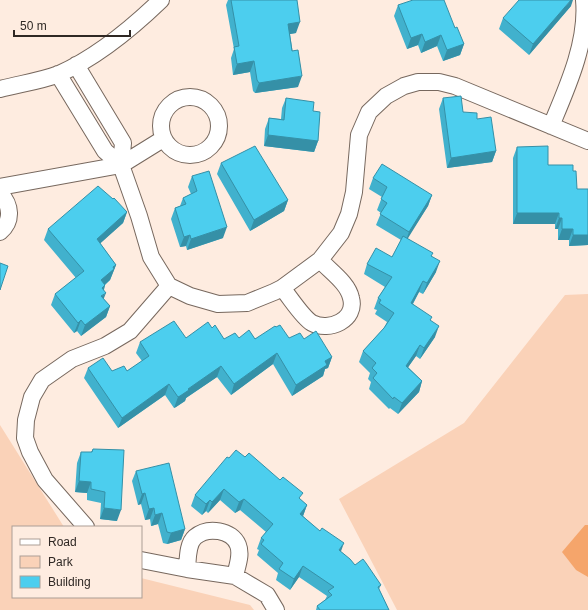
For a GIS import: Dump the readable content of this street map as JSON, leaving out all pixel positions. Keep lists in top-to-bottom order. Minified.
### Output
{"legend":["Road","Park","Building"],"scale_bar":"50 m"}
